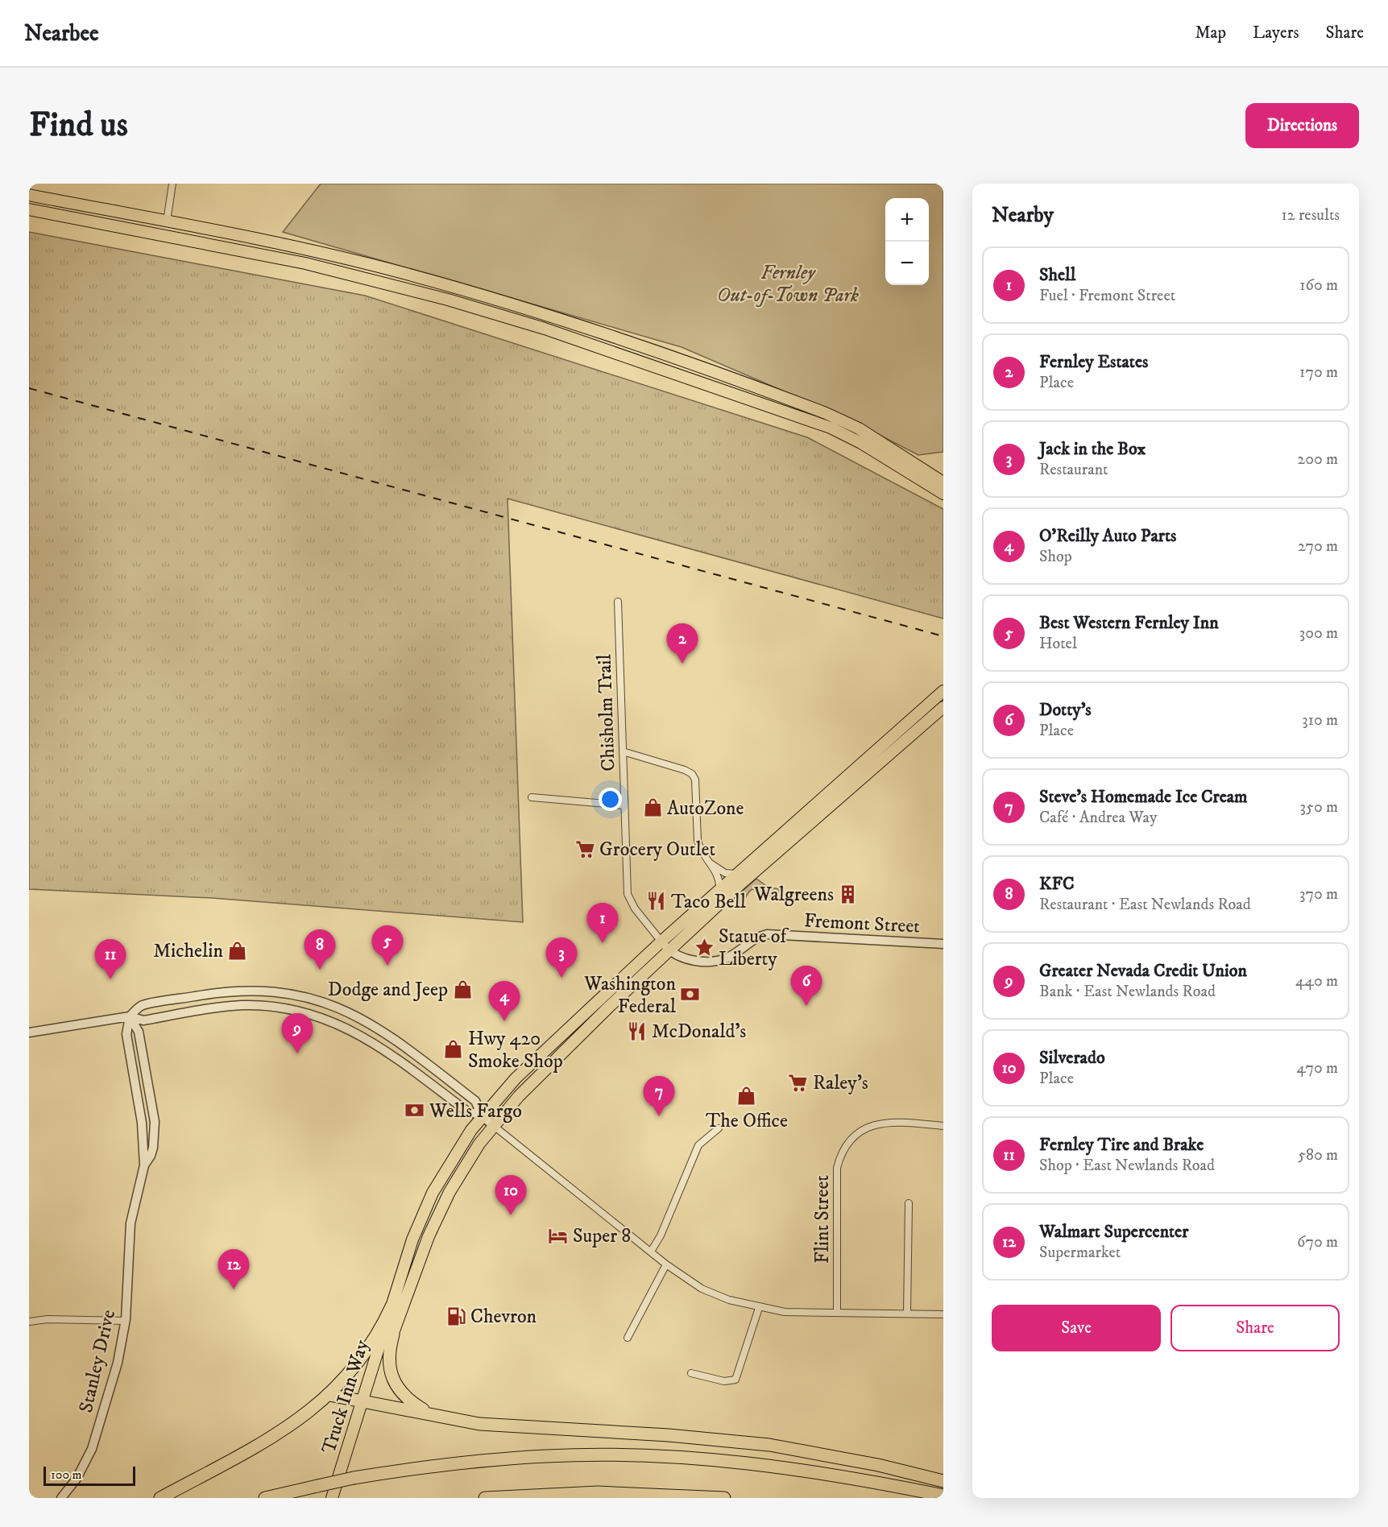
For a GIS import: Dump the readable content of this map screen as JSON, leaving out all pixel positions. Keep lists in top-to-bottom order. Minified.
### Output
{"streets":{"highway":["Truck Inn Way"],"street":["Chisholm Trail","Fremont Street","Flint Street","Stanley Drive"]},"crossings":[["Chisholm Trail","Fremont Street"],["Fremont Street","Truck Inn Way"]],"parks":["Fernley Out-of-Town Park"],"places":{"shop":["AutoZone","Michelin","Dodge and Jeep","Hwy 420 Smoke Shop","The Office"],"supermarket":["Grocery Outlet","Raley's"],"building":["Walgreens"],"restaurant":["Taco Bell","McDonald's"],"place":["Statue of Liberty"],"bank":["Washington Federal","Wells Fargo"],"hotel":["Super 8"],"fuel station":["Chevron"]},"scale_bar":"100 m","page":{"header":"Nearbee","nav":["Map","Layers","Share"],"buttons":["Directions",["Save","Share"]],"title":"Find us","heading":["Nearby","12 results"],"map_buttons":["+","−"],"list":[{"mark":"1","name":"Shell","note":"Fuel · Fremont Street","value":"160 m"},{"mark":"2","name":"Fernley Estates","note":"Place","value":"170 m"},{"mark":"3","name":"Jack in the Box","note":"Restaurant","value":"200 m"},{"mark":"4","name":"O'Reilly Auto Parts","note":"Shop","value":"270 m"},{"mark":"5","name":"Best Western Fernley Inn","note":"Hotel","value":"300 m"},{"mark":"6","name":"Dotty's","note":"Place","value":"310 m"},{"mark":"7","name":"Steve's Homemade Ice Cream","note":"Café · Andrea Way","value":"350 m"},{"mark":"8","name":"KFC","note":"Restaurant · East Newlands Road","value":"370 m"},{"mark":"9","name":"Greater Nevada Credit Union","note":"Bank · East Newlands Road","value":"440 m"},{"mark":"10","name":"Silverado","note":"Place","value":"470 m"},{"mark":"11","name":"Fernley Tire and Brake","note":"Shop · East Newlands Road","value":"580 m"},{"mark":"12","name":"Walmart Supercenter","note":"Supermarket","value":"670 m"}],"pins":["2","1","5","8","3","11","6","4","9","7","10","12"],"scale":"100 m"}}
